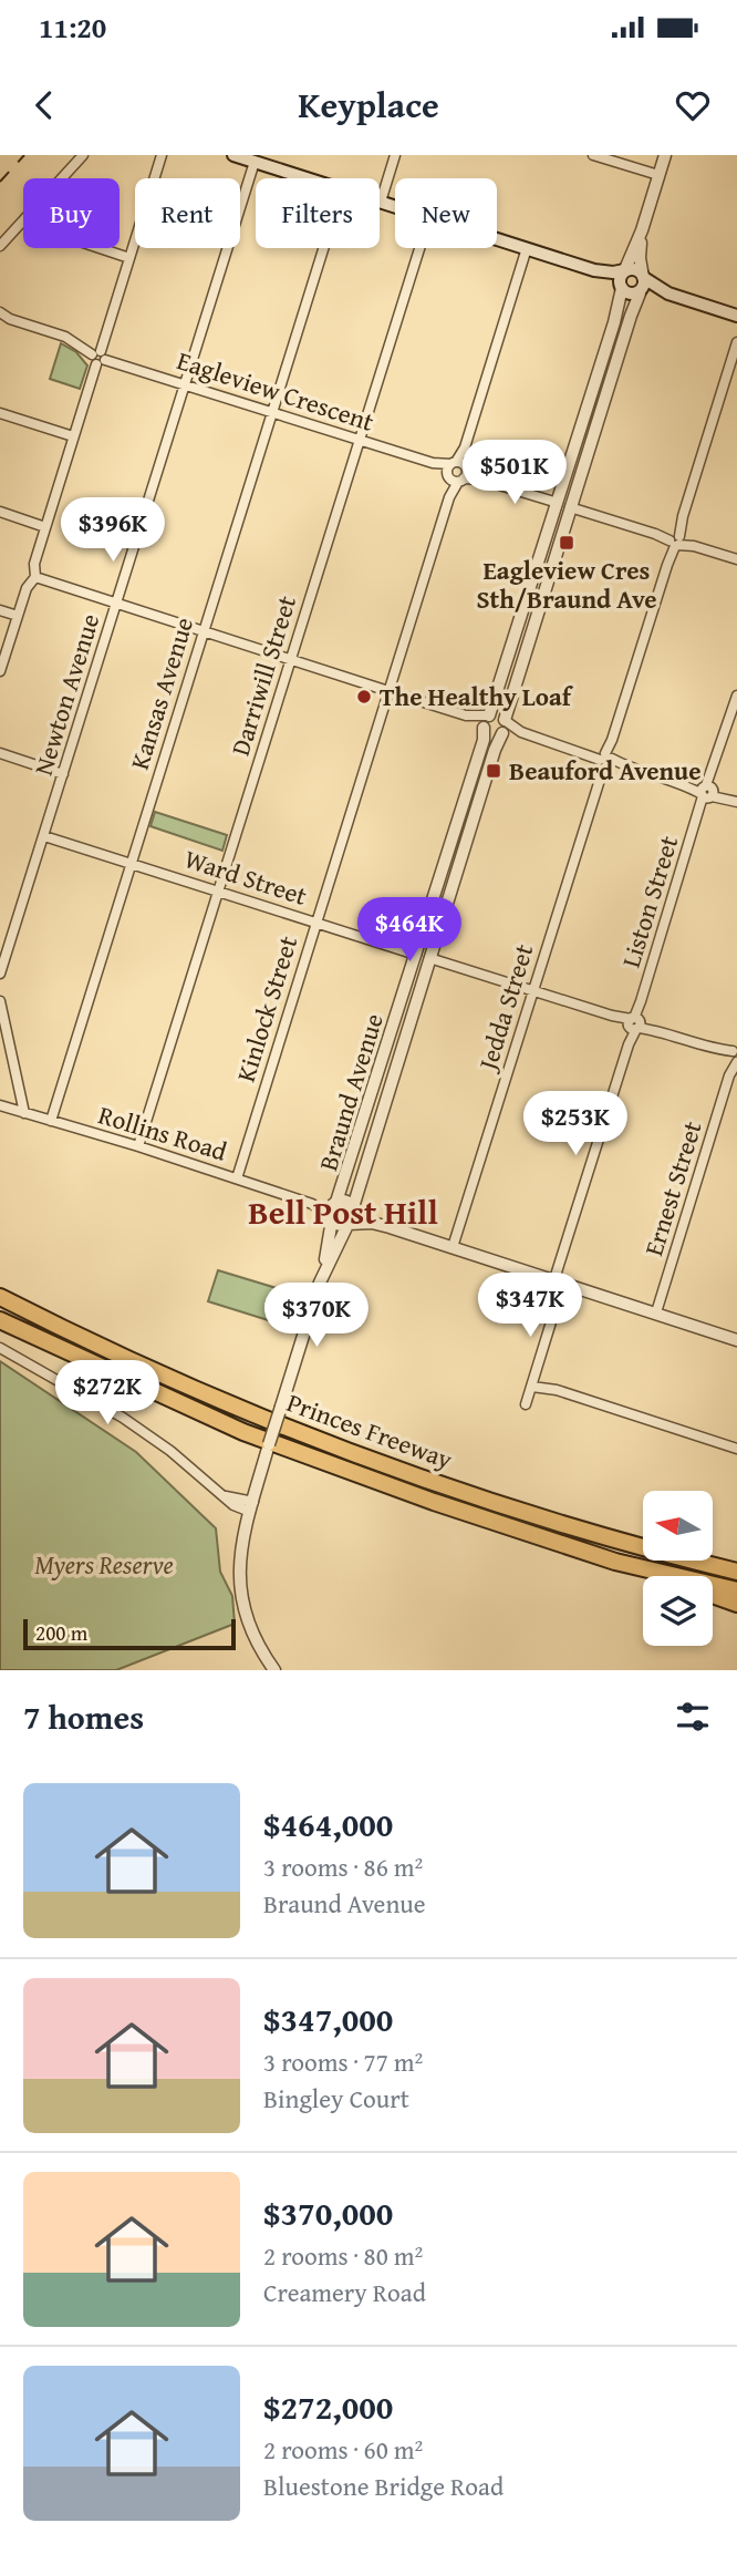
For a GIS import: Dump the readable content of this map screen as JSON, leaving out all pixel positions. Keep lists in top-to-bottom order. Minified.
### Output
{"streets":{"highway":["Princes Freeway"],"street":["Eagleview Crescent","Darriwill Street","Kansas Avenue","Newton Avenue","Ward Street","Liston Street","Jedda Street","Kinlock Street","Braund Avenue","Rollins Road","Ernest Street"]},"crossings":[["Eagleview Crescent","Darriwill Street"],["Eagleview Crescent","Kansas Avenue"],["Eagleview Crescent","Newton Avenue"],["Eagleview Crescent","Kinlock Street"],["Darriwill Street","Ward Street"],["Darriwill Street","Rollins Road"],["Kansas Avenue","Ward Street"],["Kansas Avenue","Rollins Road"],["Newton Avenue","Ward Street"],["Ward Street","Liston Street"],["Ward Street","Jedda Street"],["Ward Street","Kinlock Street"],["Ward Street","Braund Avenue"],["Ward Street","Ernest Street"],["Kinlock Street","Rollins Road"],["Braund Avenue","Rollins Road"]],"districts":["Bell Post Hill"],"parks":["Myers Reserve"],"places":{"transit":["Eagleview Cres Sth/Braund Ave","Beauford Avenue"],"other":["The Healthy Loaf"]},"scale_bar":"200 m","north":"left","page":{"status":"11:20","header":"Keyplace","chip":["Buy","Rent","Filters","New"],"price":["$501K","$396K","$464K","$253K","$347K","$370K","$272K"],"scale":"200 m","heading":"7 homes","list":[{"name":"$464,000","note":"3 rooms · 86 m² · Braund Avenue"},{"name":"$347,000","note":"3 rooms · 77 m² · Bingley Court"},{"name":"$370,000","note":"2 rooms · 80 m² · Creamery Road"},{"name":"$272,000","note":"2 rooms · 60 m² · Bluestone Bridge Road"}]}}
